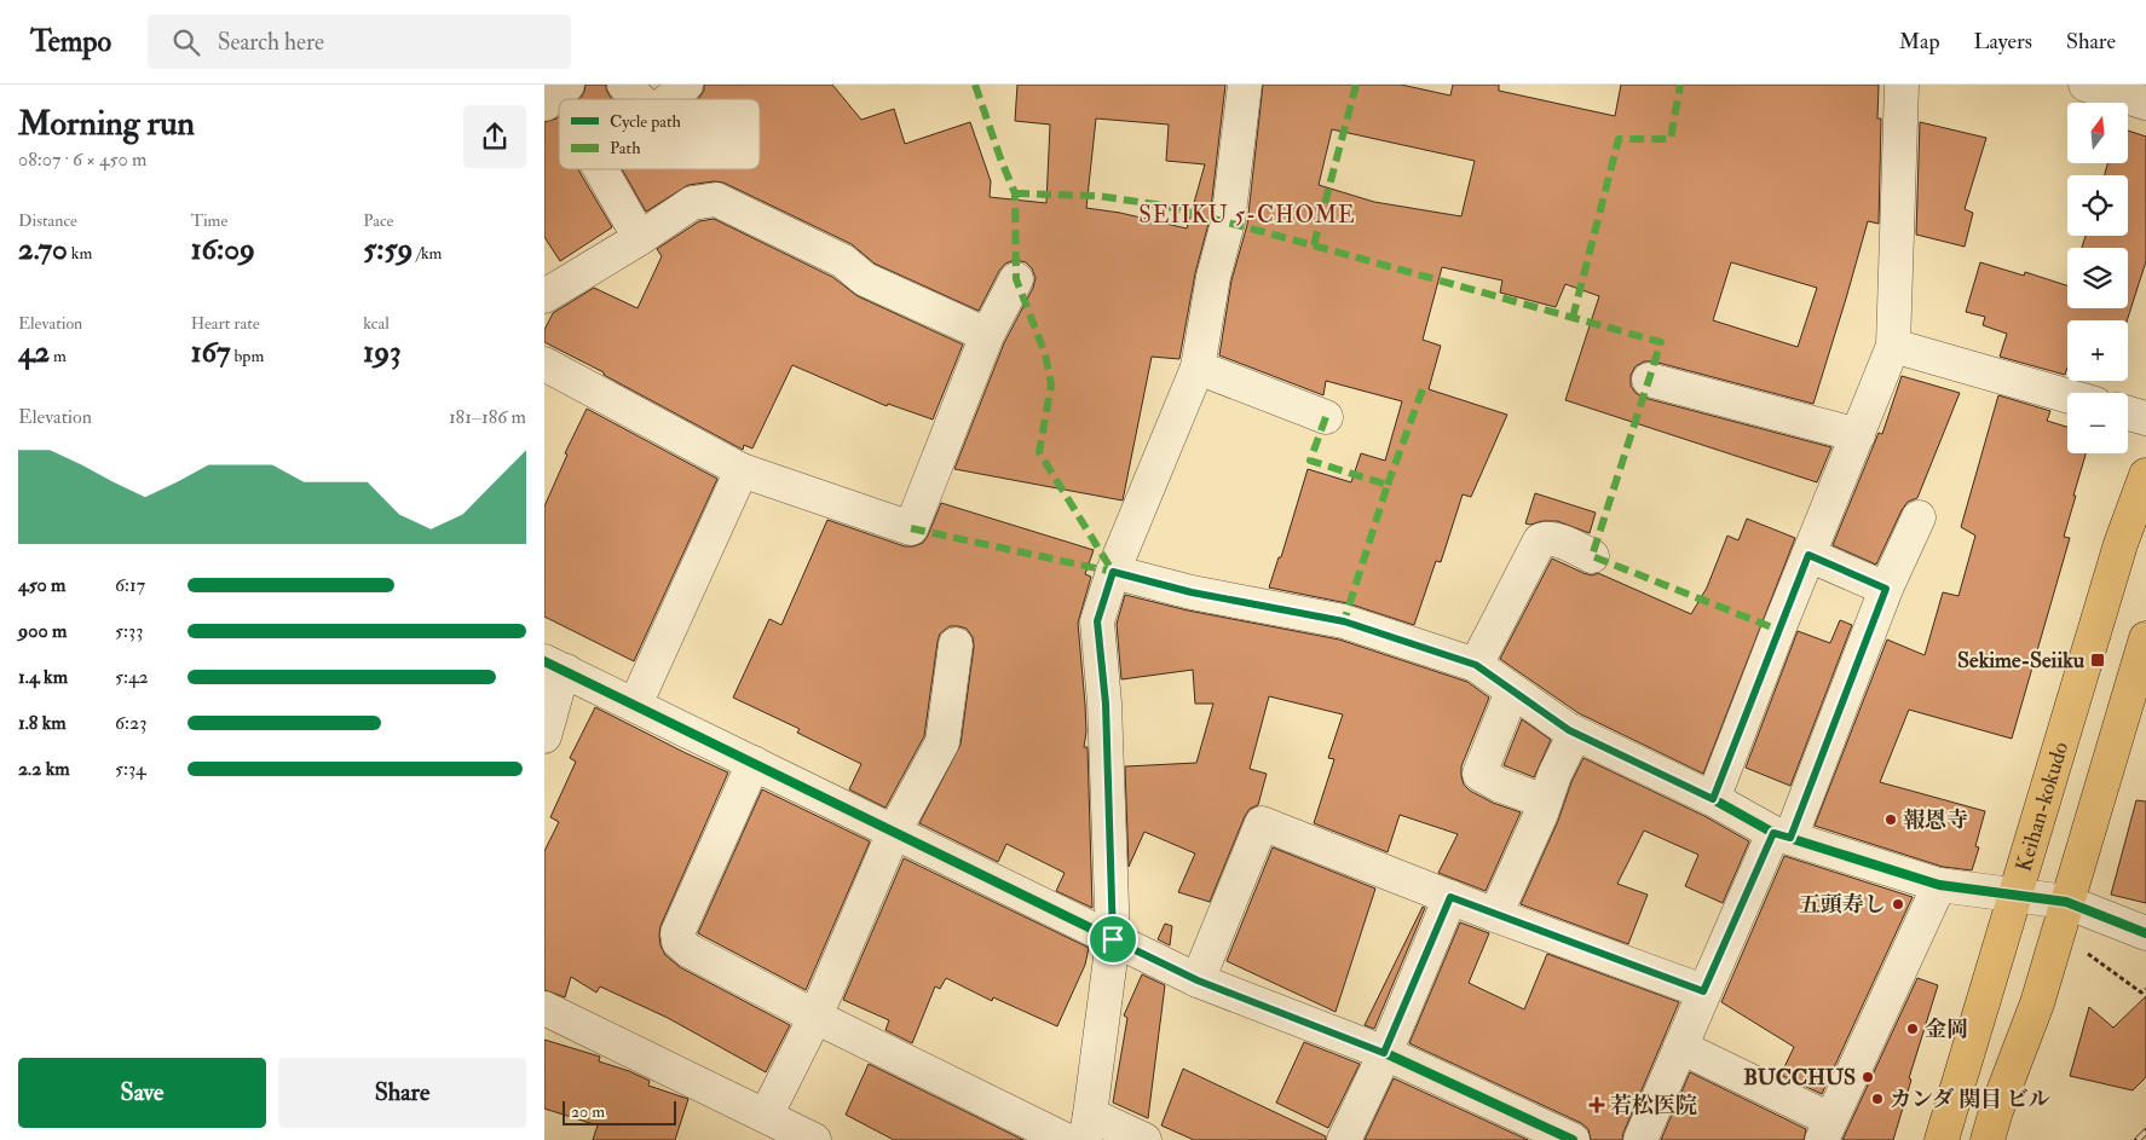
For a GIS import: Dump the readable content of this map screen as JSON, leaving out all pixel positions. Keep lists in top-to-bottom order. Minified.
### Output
{"streets":{"highway":["Keihan-kokudo"]},"districts":["SEIIKU 5-CHOME"],"places":{"transit":["Sekime-Seiiku"],"other":["報恩寺","五頭寿し","金岡","BUCCHUS","カンダ 関目 ビル"],"health":["若松医院"]},"legend":["Cycle path","Path"],"scale_bar":"20 m","north":"top","page":{"header":"Tempo","search":"Search here","nav":["Map","Layers","Share"],"heading":["Morning run","08:07 · 6 × 450 m"],"map_buttons":["+","−"],"stats":[["Distance","2.70 km"],["Time","16:09"],["Pace","5:59 /km"],["Elevation","42 m"],["Heart rate","167 bpm"],["kcal","193"]],"chart":["Elevation","181–186 m"],"list":[{"name":"450 m","note":"6:17"},{"name":"900 m","note":"5:33"},{"name":"1.4 km","note":"5:42"},{"name":"1.8 km","note":"6:23"},{"name":"2.2 km","note":"5:34"}],"buttons":["Save","Share"],"scale":"20 m"}}
